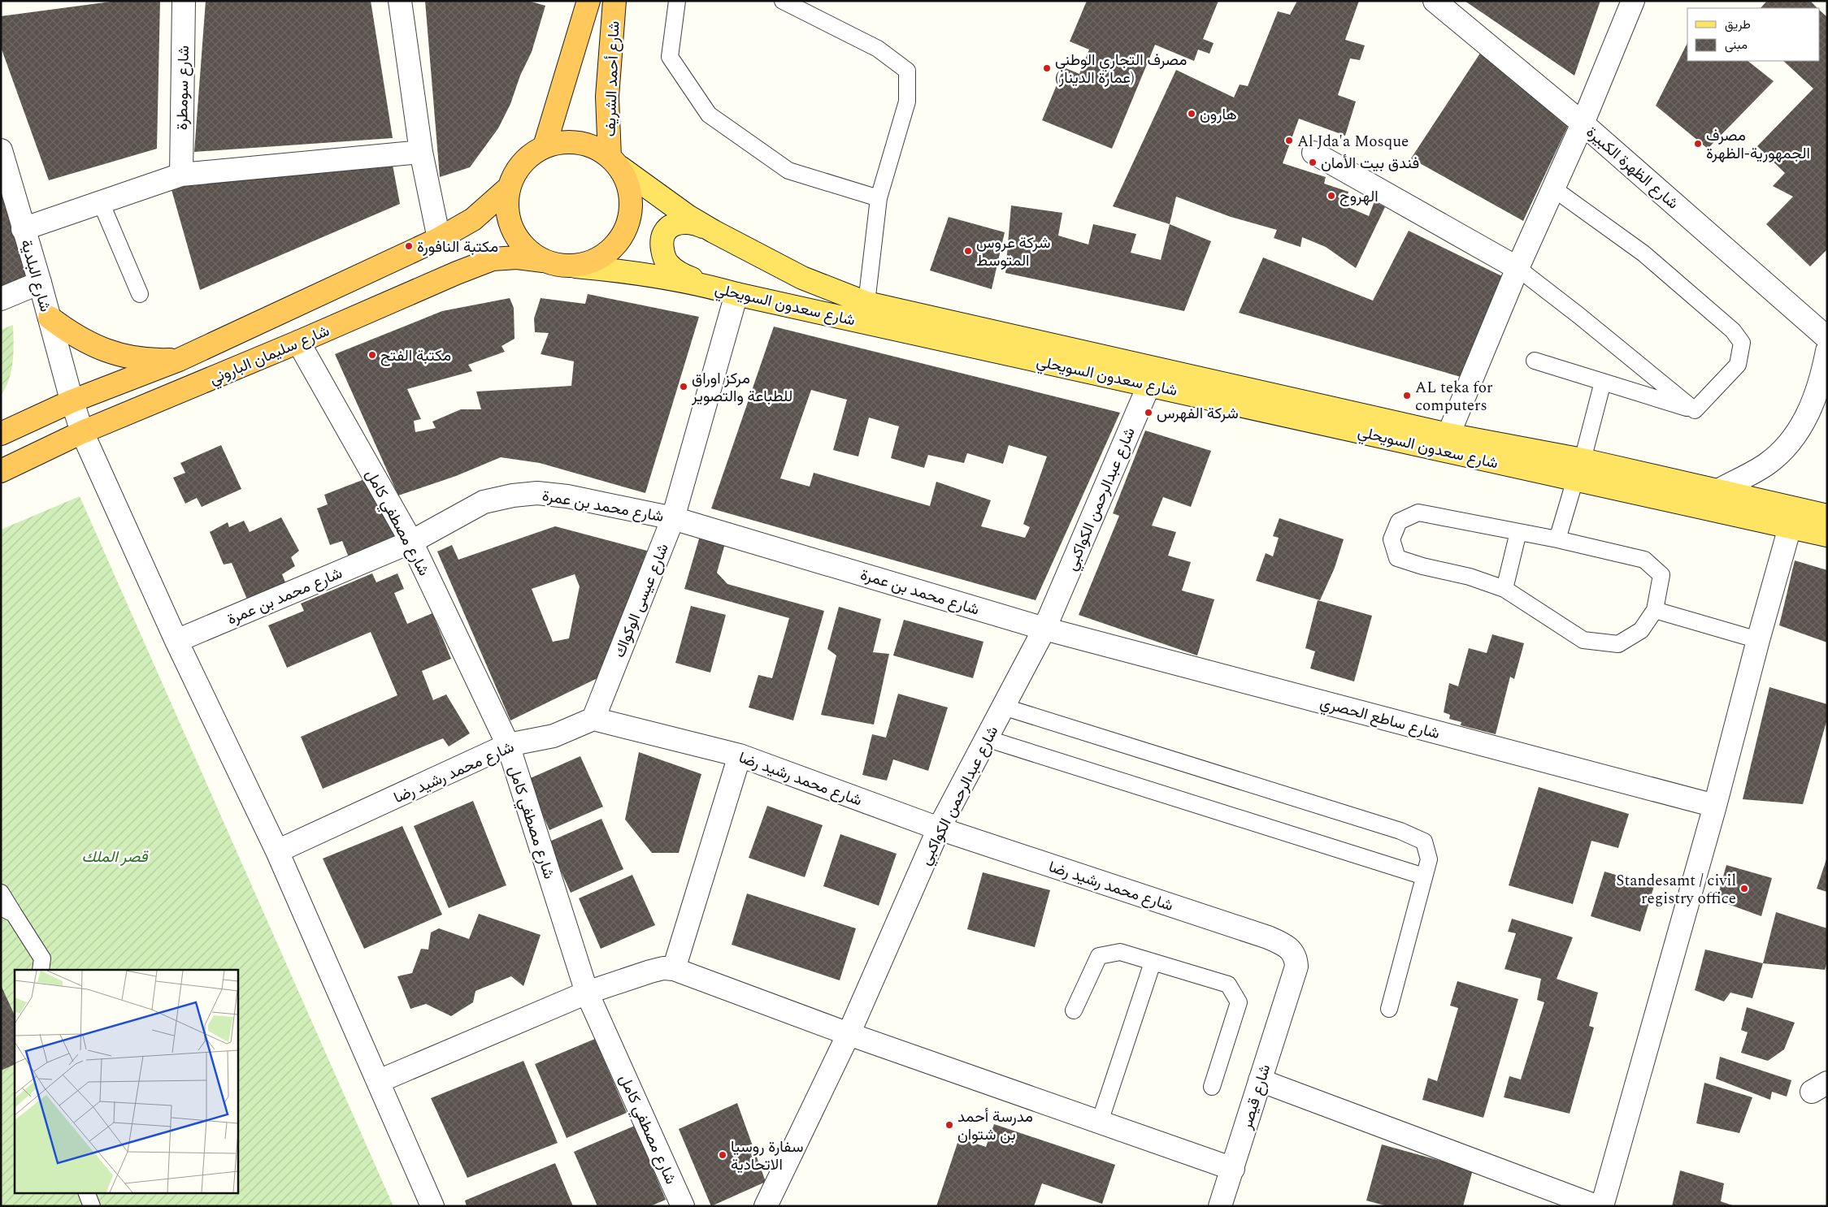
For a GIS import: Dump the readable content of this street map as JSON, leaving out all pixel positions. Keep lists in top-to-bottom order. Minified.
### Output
{"streets":{"highway":["شارع أحمد الشريف","شارع سليمان الباروني"],"main road":["شارع سعدون السويحلي"],"street":["شارع سومطرة","شارع الظهرة الكبيرة","شارع البلدية","شارع عبدالرحمن الكواكبي","شارع محمد بن عمرة","شارع مصطفي كامل","شارع عيسى الوكواك","شارع ساطع الحصري","شارع محمد رشيد رضا","شارع قيصر"]},"crossings":[["شارع أحمد الشريف","شارع سعدون السويحلي"],["شارع أحمد الشريف","شارع سليمان الباروني"],["شارع البلدية","شارع سليمان الباروني"],["شارع البلدية","شارع محمد بن عمرة"],["شارع البلدية","شارع محمد رشيد رضا"],["شارع سعدون السويحلي","شارع سليمان الباروني"],["شارع سعدون السويحلي","شارع عبدالرحمن الكواكبي"],["شارع سعدون السويحلي","شارع عيسى الوكواك"],["شارع سليمان الباروني","شارع مصطفي كامل"],["شارع عبدالرحمن الكواكبي","شارع محمد بن عمرة"],["شارع عبدالرحمن الكواكبي","شارع ساطع الحصري"],["شارع عبدالرحمن الكواكبي","شارع محمد رشيد رضا"],["شارع محمد بن عمرة","شارع مصطفي كامل"],["شارع محمد بن عمرة","شارع عيسى الوكواك"],["شارع محمد بن عمرة","شارع ساطع الحصري"],["شارع مصطفي كامل","شارع محمد رشيد رضا"],["شارع عيسى الوكواك","شارع محمد رشيد رضا"],["شارع محمد رشيد رضا","شارع قيصر"]],"parks":["قصر الملك"],"places":["مصرف التجاري الوطني (عمارة الدينار)","هارون","Al Jda'a Mosque","مصرف الجمهورية-الظهرة","فندق بيت الأمان","الهروج","مكتبة النافورة","شركة عروس المتوسط","مكتبة الفتح","مركز اوراق للطباعة والتصوير","AL teka for computers","شركة الفهرس","Standesamt / civil registry office","مدرسة أحمد بن شتوان","سفارة روسيا الاتحادية"],"legend":["طريق","مبنى"]}
